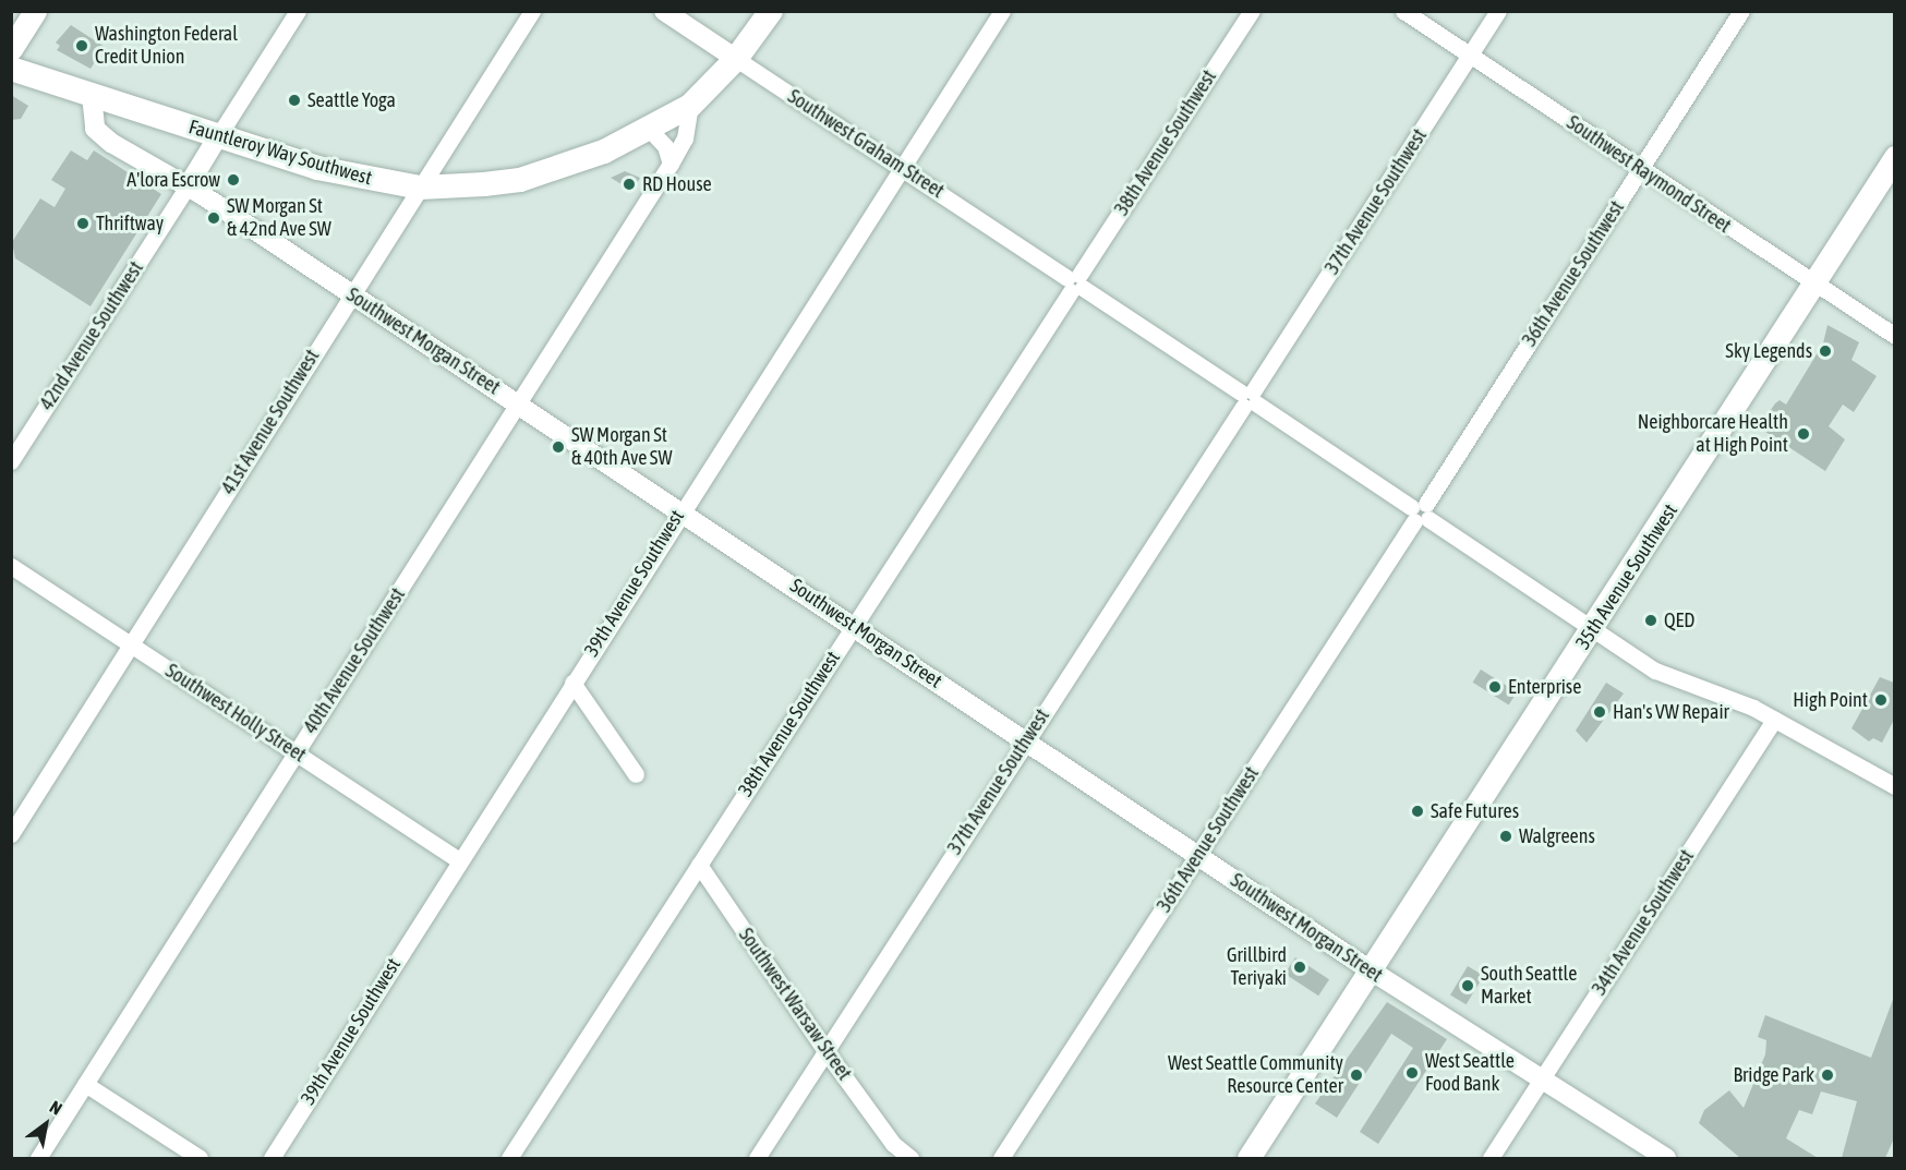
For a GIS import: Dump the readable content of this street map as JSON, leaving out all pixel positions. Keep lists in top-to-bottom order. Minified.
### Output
{"streets":{"main road":["Fauntleroy Way Southwest","35th Avenue Southwest"],"street":["38th Avenue Southwest","Southwest Graham Street","Southwest Raymond Street","37th Avenue Southwest","36th Avenue Southwest","42nd Avenue Southwest","Southwest Morgan Street","41st Avenue Southwest","39th Avenue Southwest","40th Avenue Southwest","Southwest Holly Street","34th Avenue Southwest","Southwest Warsaw Street"]},"crossings":[["38th Avenue Southwest","Southwest Graham Street"],["38th Avenue Southwest","Southwest Morgan Street"],["38th Avenue Southwest","Southwest Warsaw Street"],["Southwest Graham Street","Fauntleroy Way Southwest"],["Southwest Graham Street","37th Avenue Southwest"],["Southwest Graham Street","36th Avenue Southwest"],["Southwest Graham Street","35th Avenue Southwest"],["Southwest Graham Street","39th Avenue Southwest"],["Southwest Graham Street","34th Avenue Southwest"],["Fauntleroy Way Southwest","42nd Avenue Southwest"],["Fauntleroy Way Southwest","Southwest Morgan Street"],["Fauntleroy Way Southwest","41st Avenue Southwest"],["Fauntleroy Way Southwest","40th Avenue Southwest"],["Southwest Raymond Street","37th Avenue Southwest"],["Southwest Raymond Street","36th Avenue Southwest"],["Southwest Raymond Street","35th Avenue Southwest"],["37th Avenue Southwest","Southwest Morgan Street"],["37th Avenue Southwest","Southwest Warsaw Street"],["36th Avenue Southwest","Southwest Morgan Street"],["42nd Avenue Southwest","Southwest Morgan Street"],["Southwest Morgan Street","41st Avenue Southwest"],["Southwest Morgan Street","35th Avenue Southwest"],["Southwest Morgan Street","39th Avenue Southwest"],["Southwest Morgan Street","40th Avenue Southwest"],["Southwest Morgan Street","34th Avenue Southwest"],["41st Avenue Southwest","Southwest Holly Street"],["39th Avenue Southwest","Southwest Holly Street"],["40th Avenue Southwest","Southwest Holly Street"]],"places":["Washington Federal Credit Union","Seattle Yoga","A'lora Escrow","RD House","SW Morgan St & 42nd Ave SW","Thriftway","Sky Legends","Neighborcare Health at High Point","SW Morgan St & 40th Ave SW","QED","Enterprise","High Point","Han's VW Repair","Safe Futures","Walgreens","Grillbird Teriyaki","South Seattle Market","West Seattle Food Bank","West Seattle Community Resource Center","Bridge Park"],"north":"top right"}
